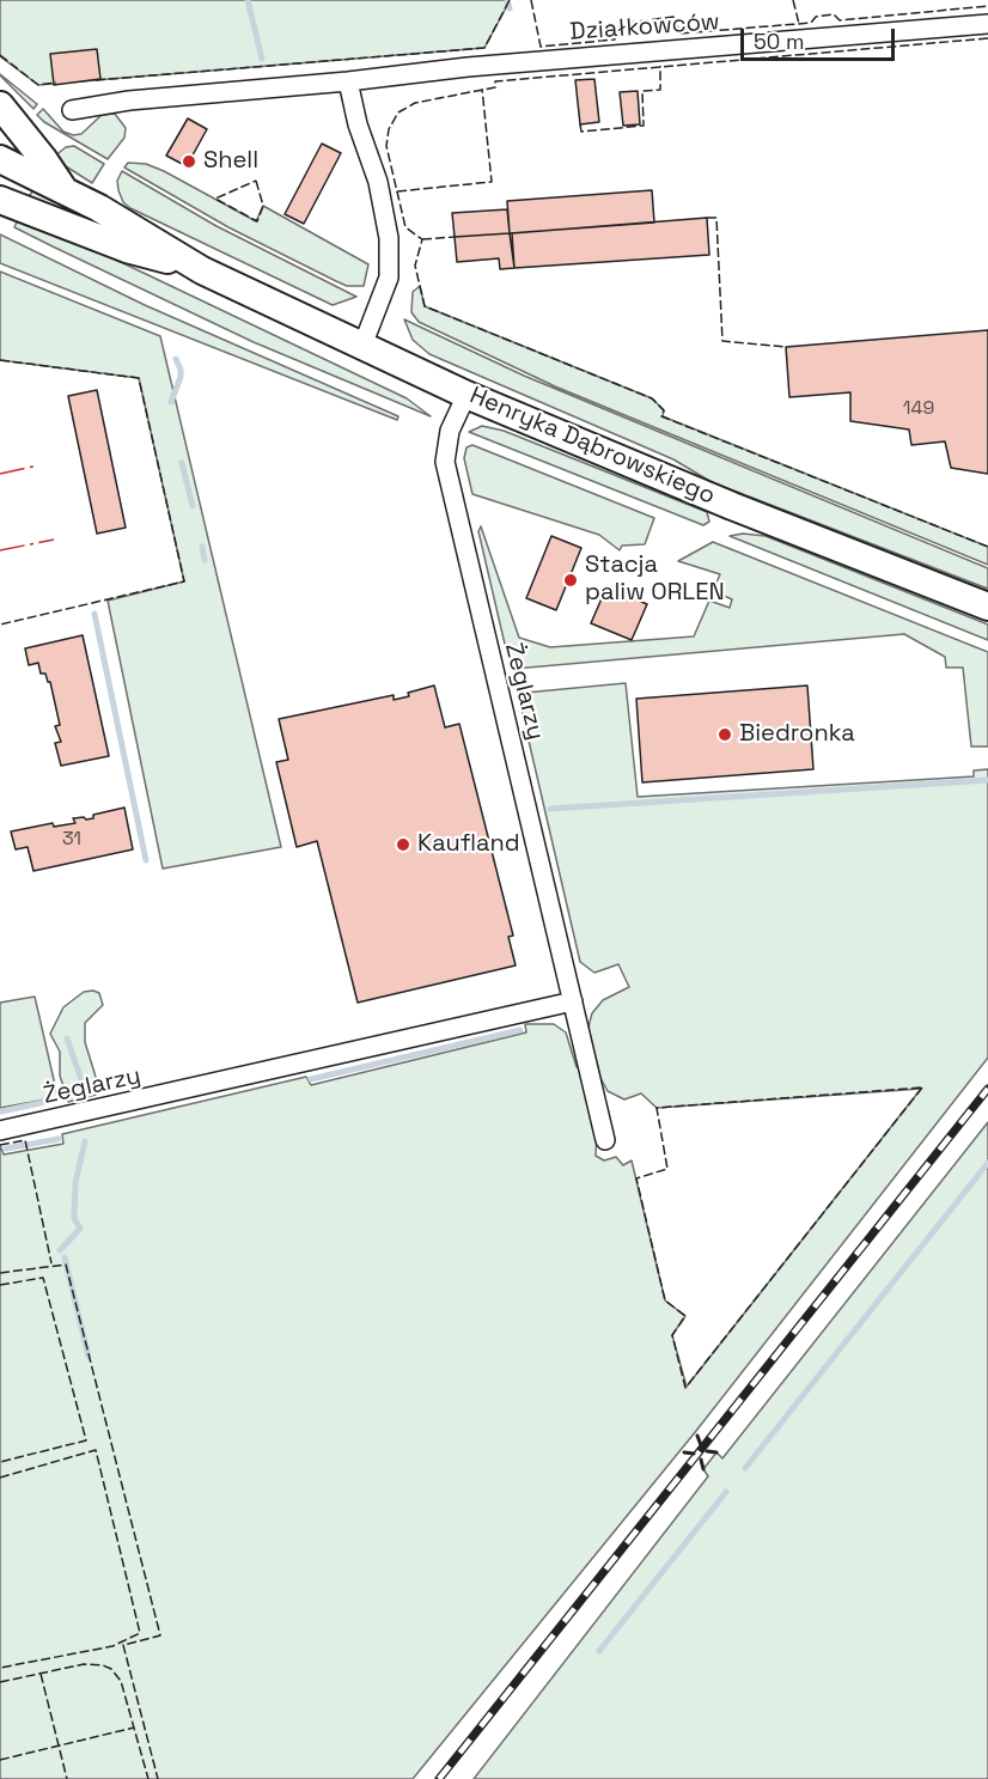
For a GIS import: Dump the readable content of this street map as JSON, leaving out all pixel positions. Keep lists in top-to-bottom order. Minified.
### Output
{"streets":{"main road":["Henryka Dąbrowskiego"],"street":["Działkowców","Żeglarzy"]},"crossings":[["Henryka Dąbrowskiego","Żeglarzy"]],"places":["Shell","Stacja paliw ORLEN","Biedronka","Kaufland"],"house_numbers":["149","31"],"scale_bar":"50 m"}
